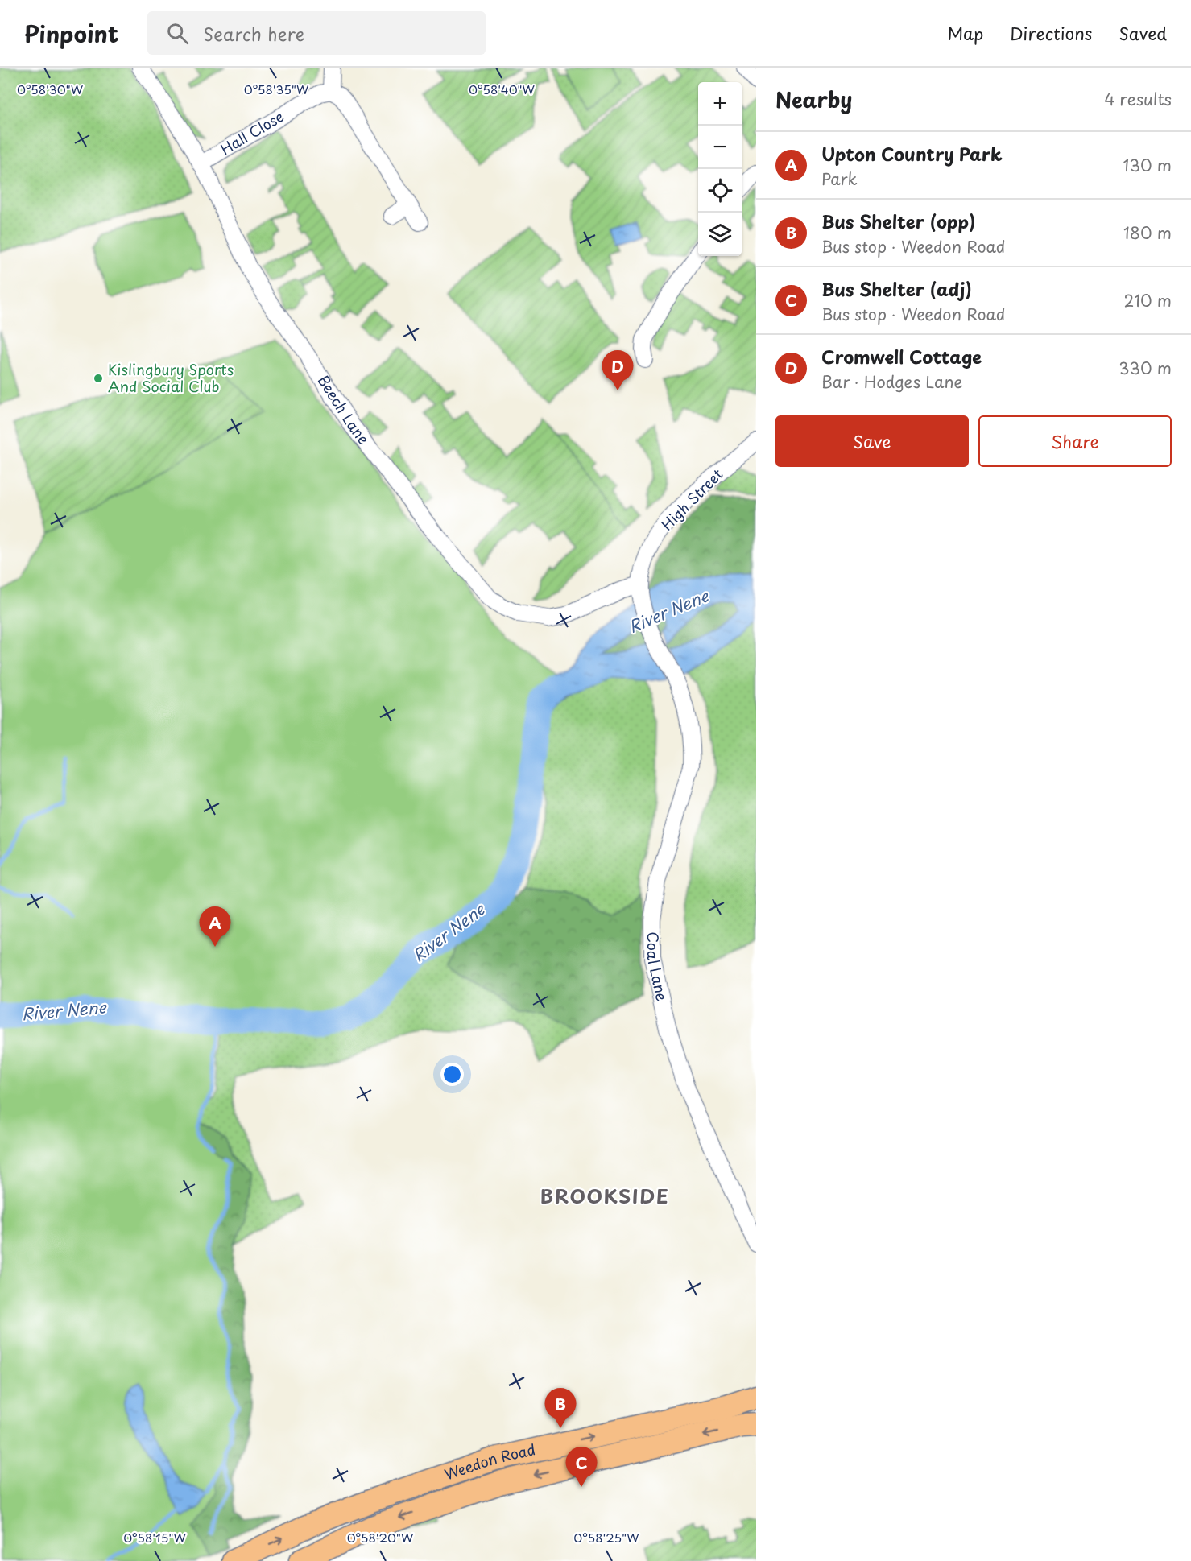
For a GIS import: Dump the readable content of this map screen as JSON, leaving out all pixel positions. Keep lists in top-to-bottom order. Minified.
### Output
{"streets":{"highway":["Weedon Road"],"street":["Hall Close","Beech Lane","High Street","Coal Lane"]},"crossings":[["Hall Close","Beech Lane"],["Beech Lane","High Street"],["Beech Lane","Coal Lane"],["High Street","Coal Lane"]],"districts":["BROOKSIDE"],"water":["River Nene"],"places":["Kislingbury Sports And Social Club"],"page":{"header":"Pinpoint","search":"Search here","nav":["Map","Directions","Saved"],"heading":["Nearby","4 results"],"map_buttons":["+","−"],"list":[{"mark":"A","name":"Upton Country Park","note":"Park","value":"130 m"},{"mark":"B","name":"Bus Shelter (opp)","note":"Bus stop · Weedon Road","value":"180 m"},{"mark":"C","name":"Bus Shelter (adj)","note":"Bus stop · Weedon Road","value":"210 m"},{"mark":"D","name":"Cromwell Cottage","note":"Bar · Hodges Lane","value":"330 m"}],"pins":["D","A","B","C"],"buttons":["Save","Share"]},"coordinates":["0°58'35\"W","0°58'40\"W","0°58'30\"W","0°58'15\"W","0°58'20\"W","0°58'25\"W"]}
